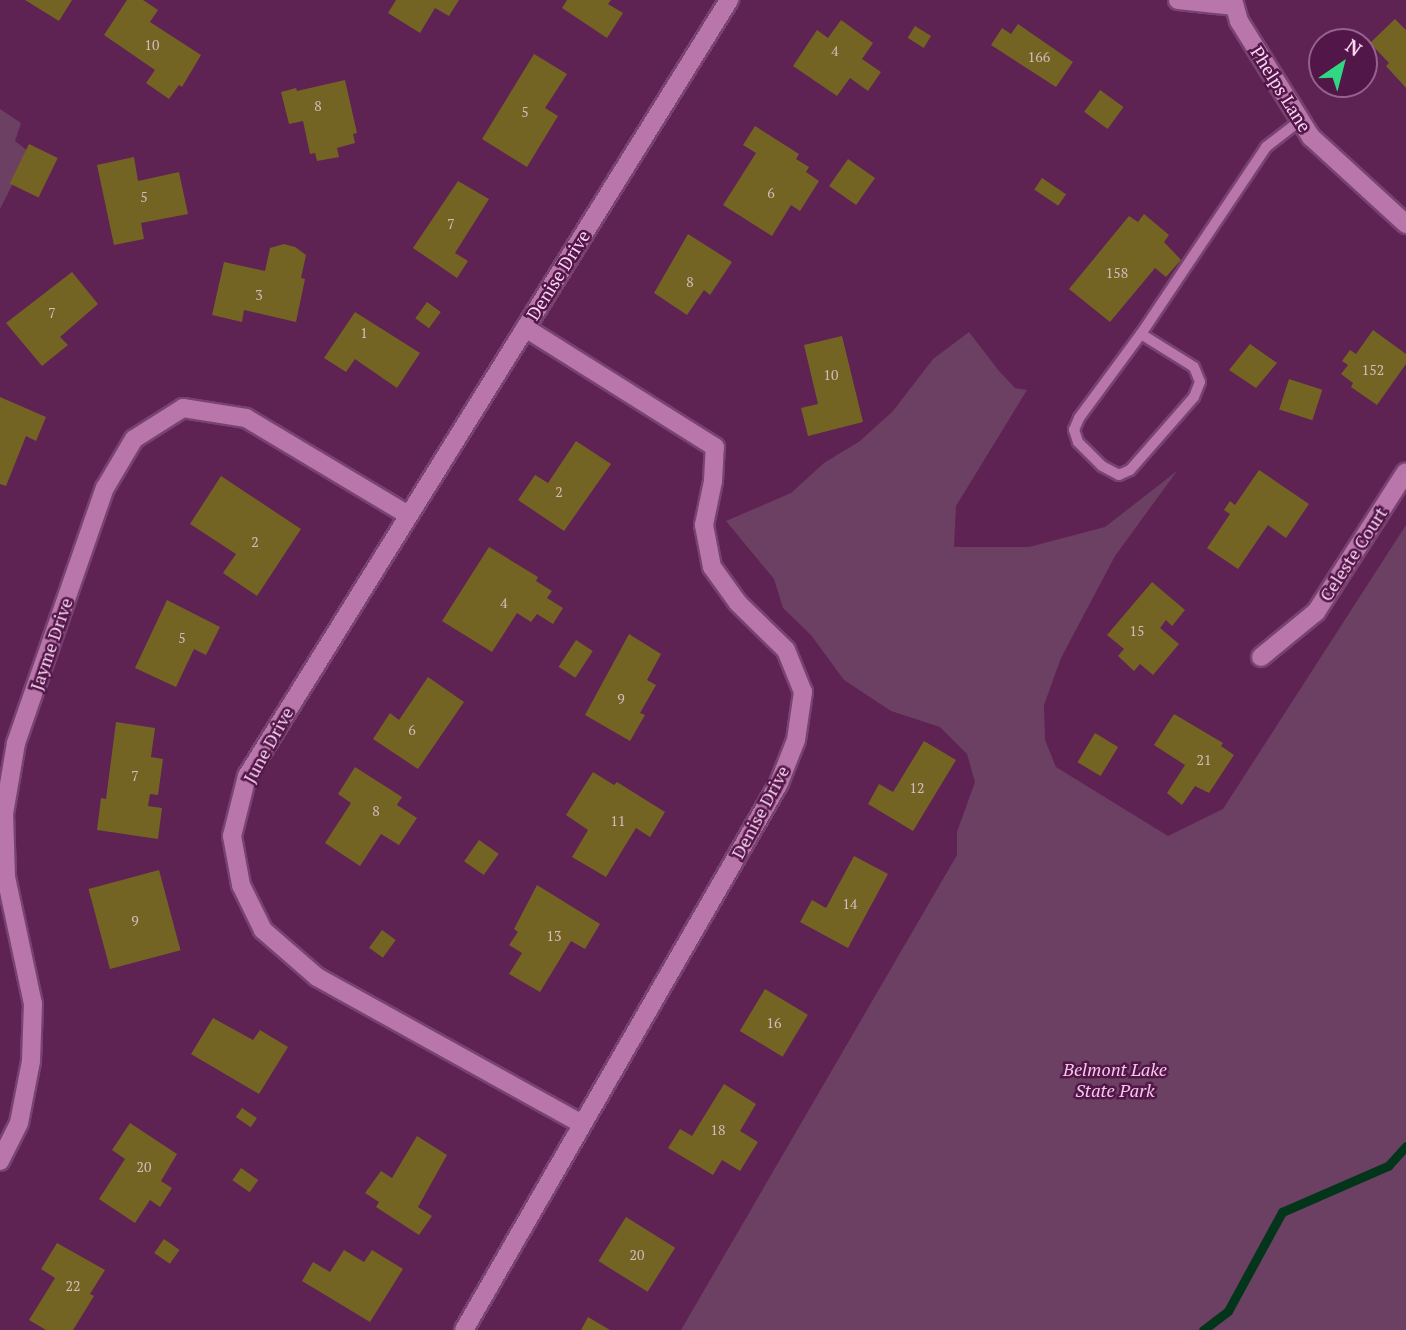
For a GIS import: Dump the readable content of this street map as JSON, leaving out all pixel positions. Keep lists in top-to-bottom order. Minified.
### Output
{"streets":{"street":["Phelps Lane","Denise Drive","Celeste Court","Jayme Drive","June Drive"]},"crossings":[["Denise Drive","June Drive"],["Jayme Drive","June Drive"]],"parks":["Belmont Lake State Park"],"house_numbers":["10","4","166","8","5","6","5","7","158","8","3","7","1","152","10","2","2","4","15","5","9","6","21","7","12","8","11","14","9","13","16","18","20","20","22"],"north":"top right"}
